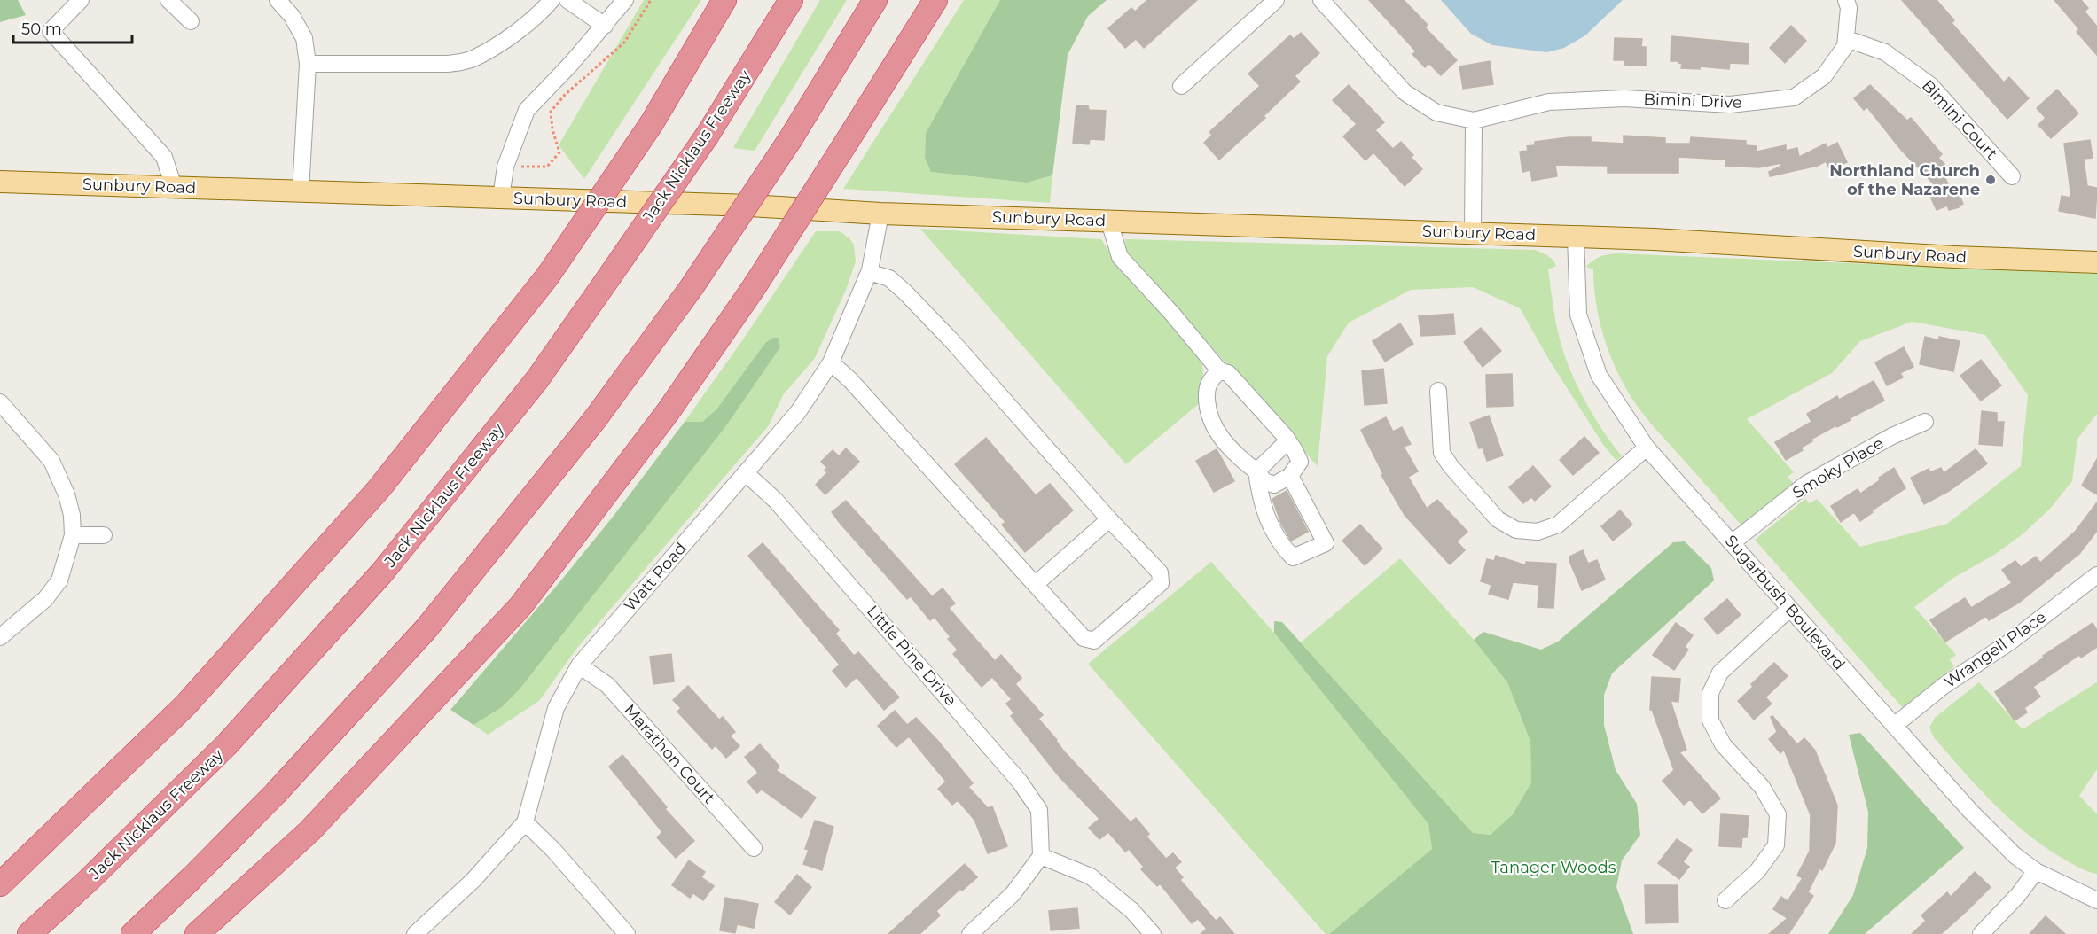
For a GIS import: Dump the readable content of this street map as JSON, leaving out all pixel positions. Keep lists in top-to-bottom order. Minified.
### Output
{"streets":{"highway":["Jack Nicklaus Freeway"],"main road":["Sunbury Road"],"street":["Bimini Drive","Bimini Court","Smoky Place","Watt Road","Sugarbush Boulevard","Wrangell Place","Little Pine Drive","Marathon Court"]},"crossings":[["Bimini Drive","Bimini Court"],["Sunbury Road","Watt Road"],["Sunbury Road","Sugarbush Boulevard"],["Smoky Place","Sugarbush Boulevard"],["Watt Road","Little Pine Drive"],["Watt Road","Marathon Court"],["Sugarbush Boulevard","Wrangell Place"]],"parks":["Tanager Woods"],"places":["Northland Church of the Nazarene"],"scale_bar":"50 m"}
